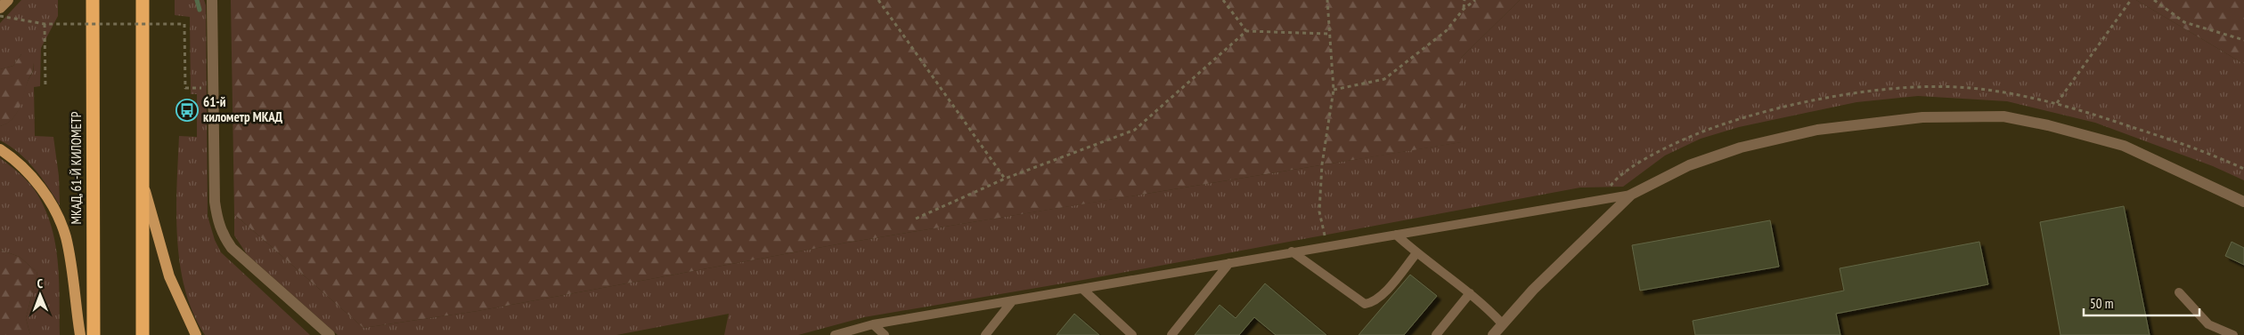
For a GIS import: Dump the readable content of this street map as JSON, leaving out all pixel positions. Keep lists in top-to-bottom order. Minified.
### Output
{"streets":{"highway":["МКАД, 61-Й КИЛОМЕТР"]},"places":{"bus stop":["61-й километр МКАД"]},"scale_bar":"50 m","north":"top"}
